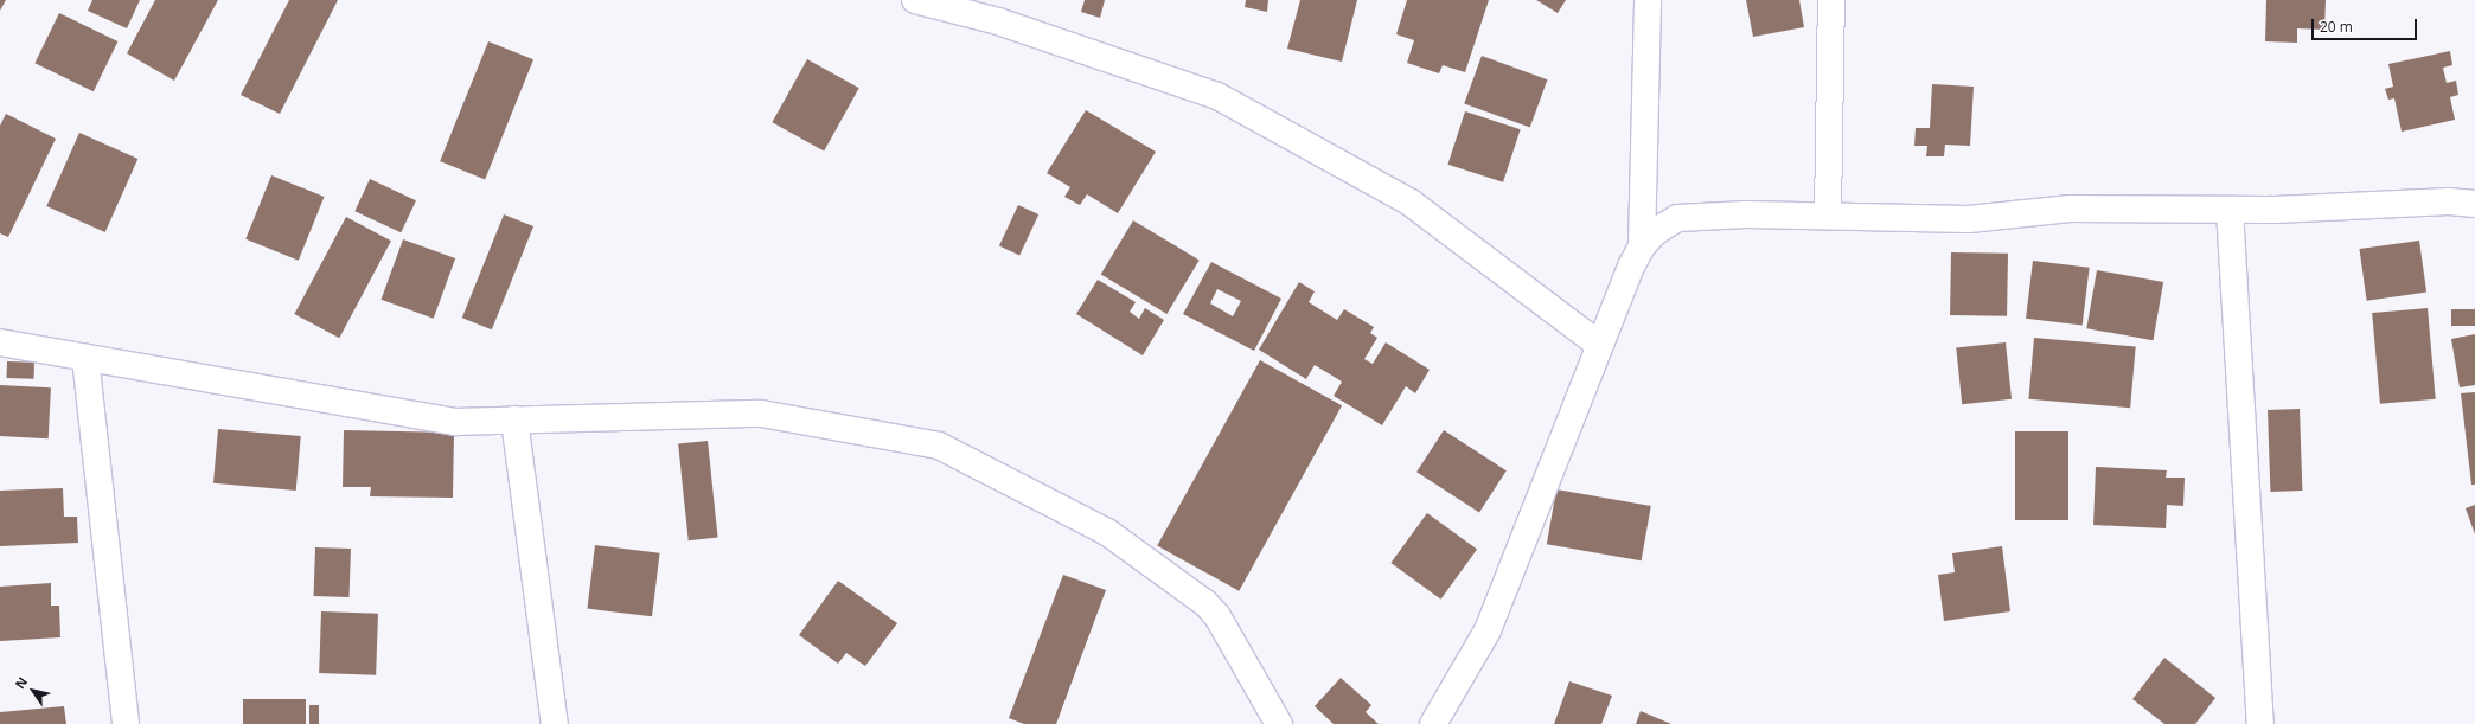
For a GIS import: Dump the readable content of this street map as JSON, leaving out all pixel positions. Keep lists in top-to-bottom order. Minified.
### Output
{"scale_bar":"20 m","north":"top left"}
